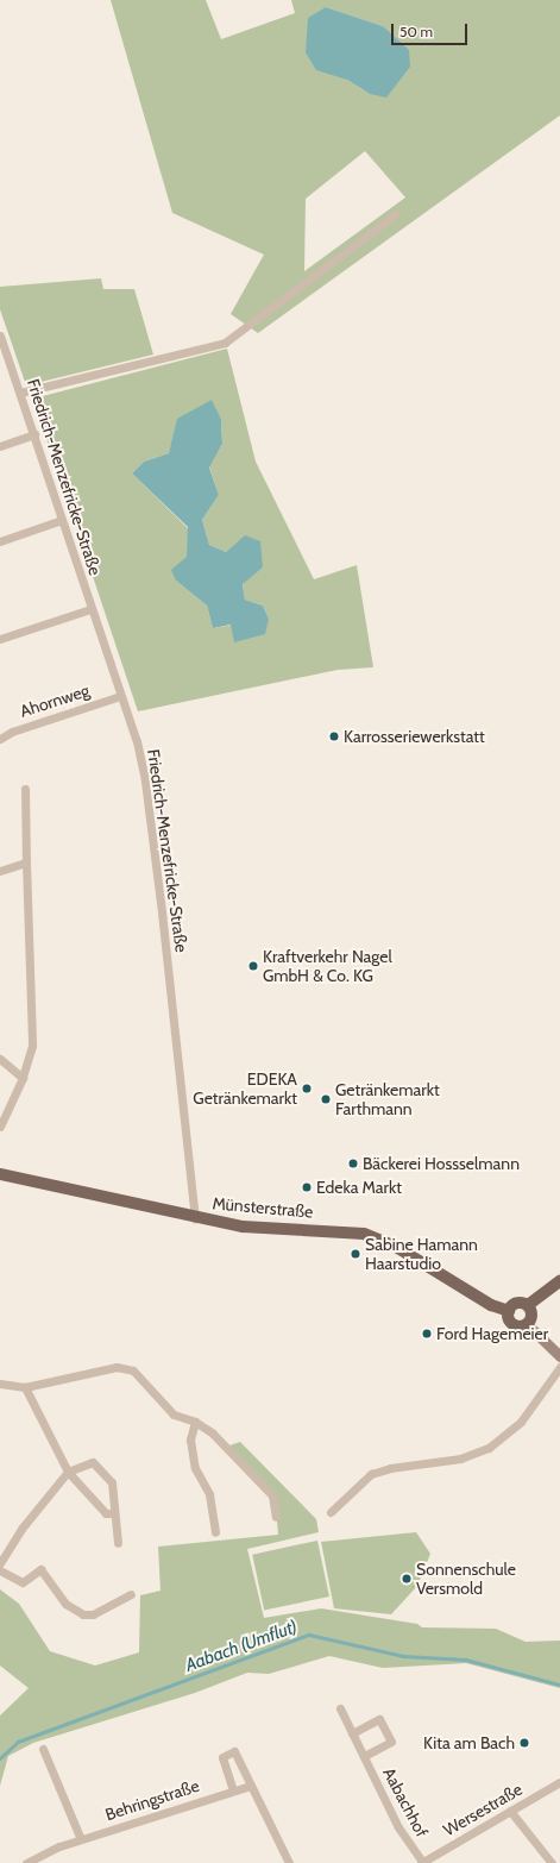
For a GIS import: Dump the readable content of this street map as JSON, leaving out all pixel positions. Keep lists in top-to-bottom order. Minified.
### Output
{"streets":{"main road":["Münsterstraße"],"street":["Friedrich-Menzefricke-Straße","Ahornweg","Behringstraße","Aabachhof","Wersestraße"]},"crossings":[["Friedrich-Menzefricke-Straße","Ahornweg"],["Friedrich-Menzefricke-Straße","Münsterstraße"],["Aabachhof","Wersestraße"]],"water":["Aabach (Umflut)"],"places":["Karrosseriewerkstatt","Kraftverkehr Nagel GmbH & Co. KG","EDEKA Getränkemarkt","Getränkemarkt Farthmann","Bäckerei Hossselmann","Edeka Markt","Sabine Hamann Haarstudio","Ford Hagemeier","Sonnenschule Versmold","Kita am Bach"],"scale_bar":"50 m"}
